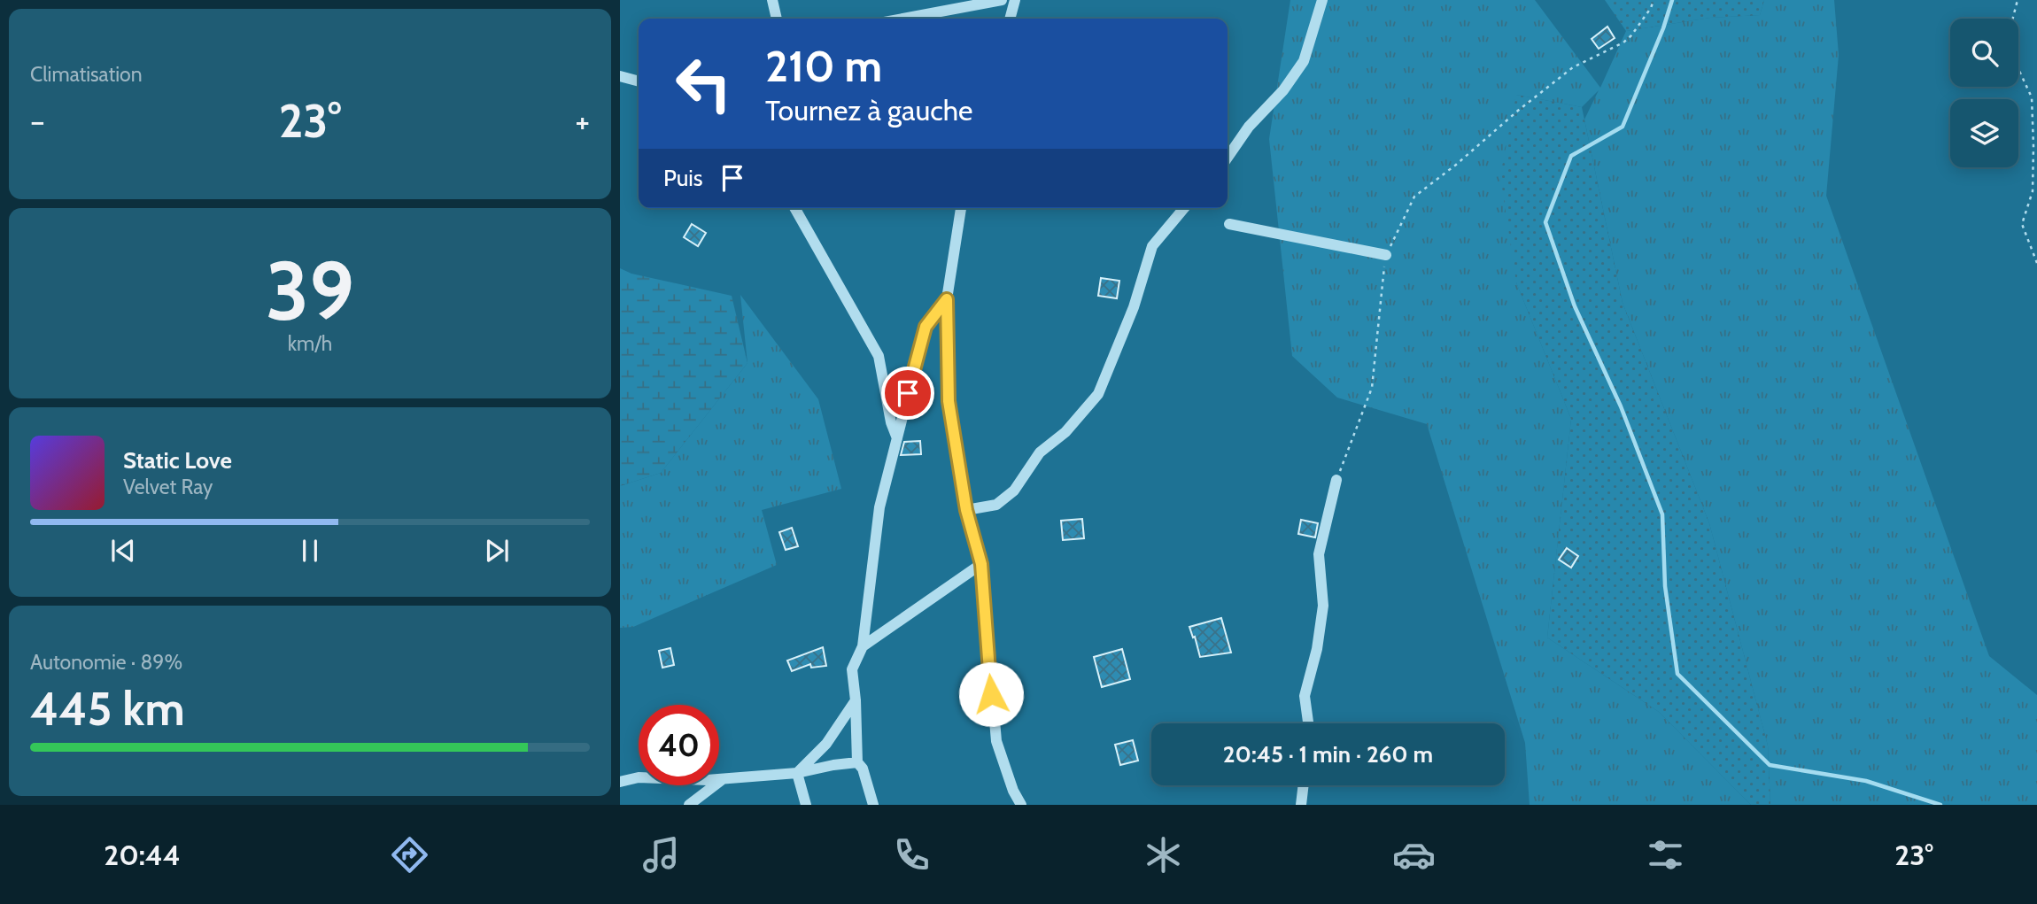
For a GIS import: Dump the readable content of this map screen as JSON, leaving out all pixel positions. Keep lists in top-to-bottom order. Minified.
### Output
{"page":{"tile":["Climatisation",["39","km/h"],["Autonomie · 89%","445 km"]],"turn":["210 m","Tournez à gauche"],"heat":["−","23°","+"],"then":"Puis","song":["Static Love","Velvet Ray"],"limit":"40","trip":"20:45 · 1 min · 260 m","tabs":["20:44","23°"]}}
